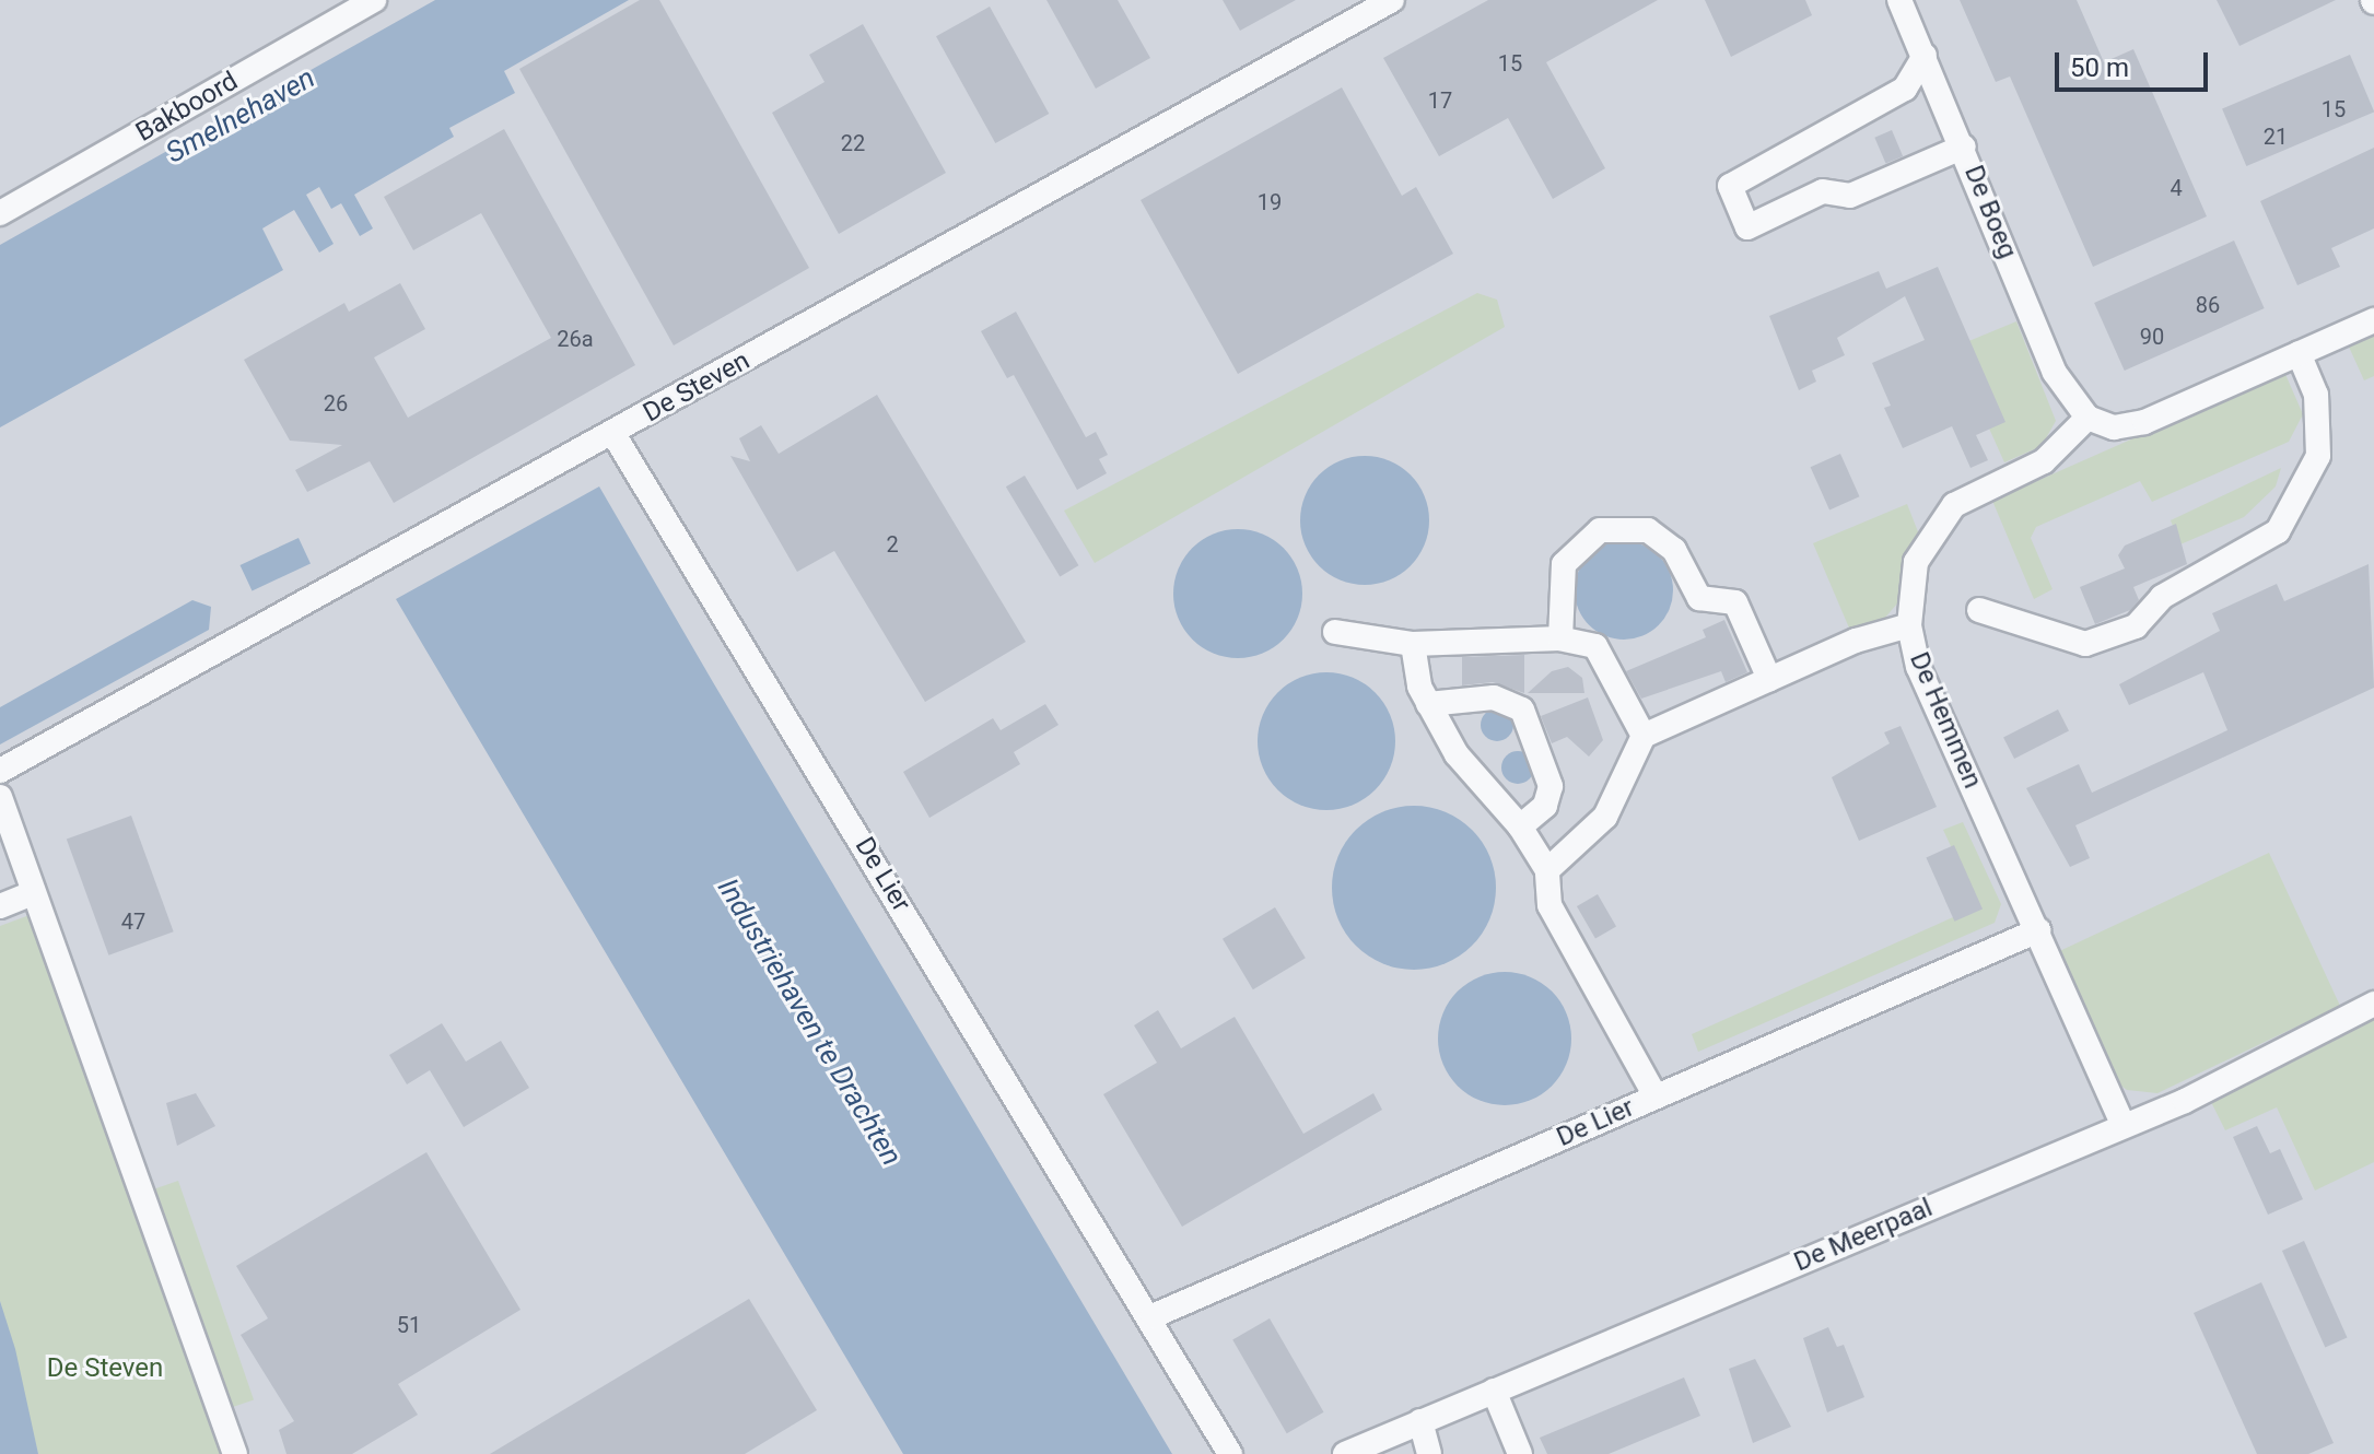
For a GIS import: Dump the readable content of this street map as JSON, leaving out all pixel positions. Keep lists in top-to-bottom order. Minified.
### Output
{"streets":{"street":["Bakboord","De Boeg","De Steven","De Hemmen","De Lier","De Meerpaal"]},"crossings":[["De Boeg","De Hemmen"],["De Steven","De Lier"],["De Hemmen","De Lier"],["De Hemmen","De Meerpaal"]],"water":["Smelnehaven","Industriehaven te Drachten"],"parks":["De Steven"],"house_numbers":["15","17","15","21","22","4","19","86","90","26a","26","2","47","51"],"scale_bar":"50 m"}
